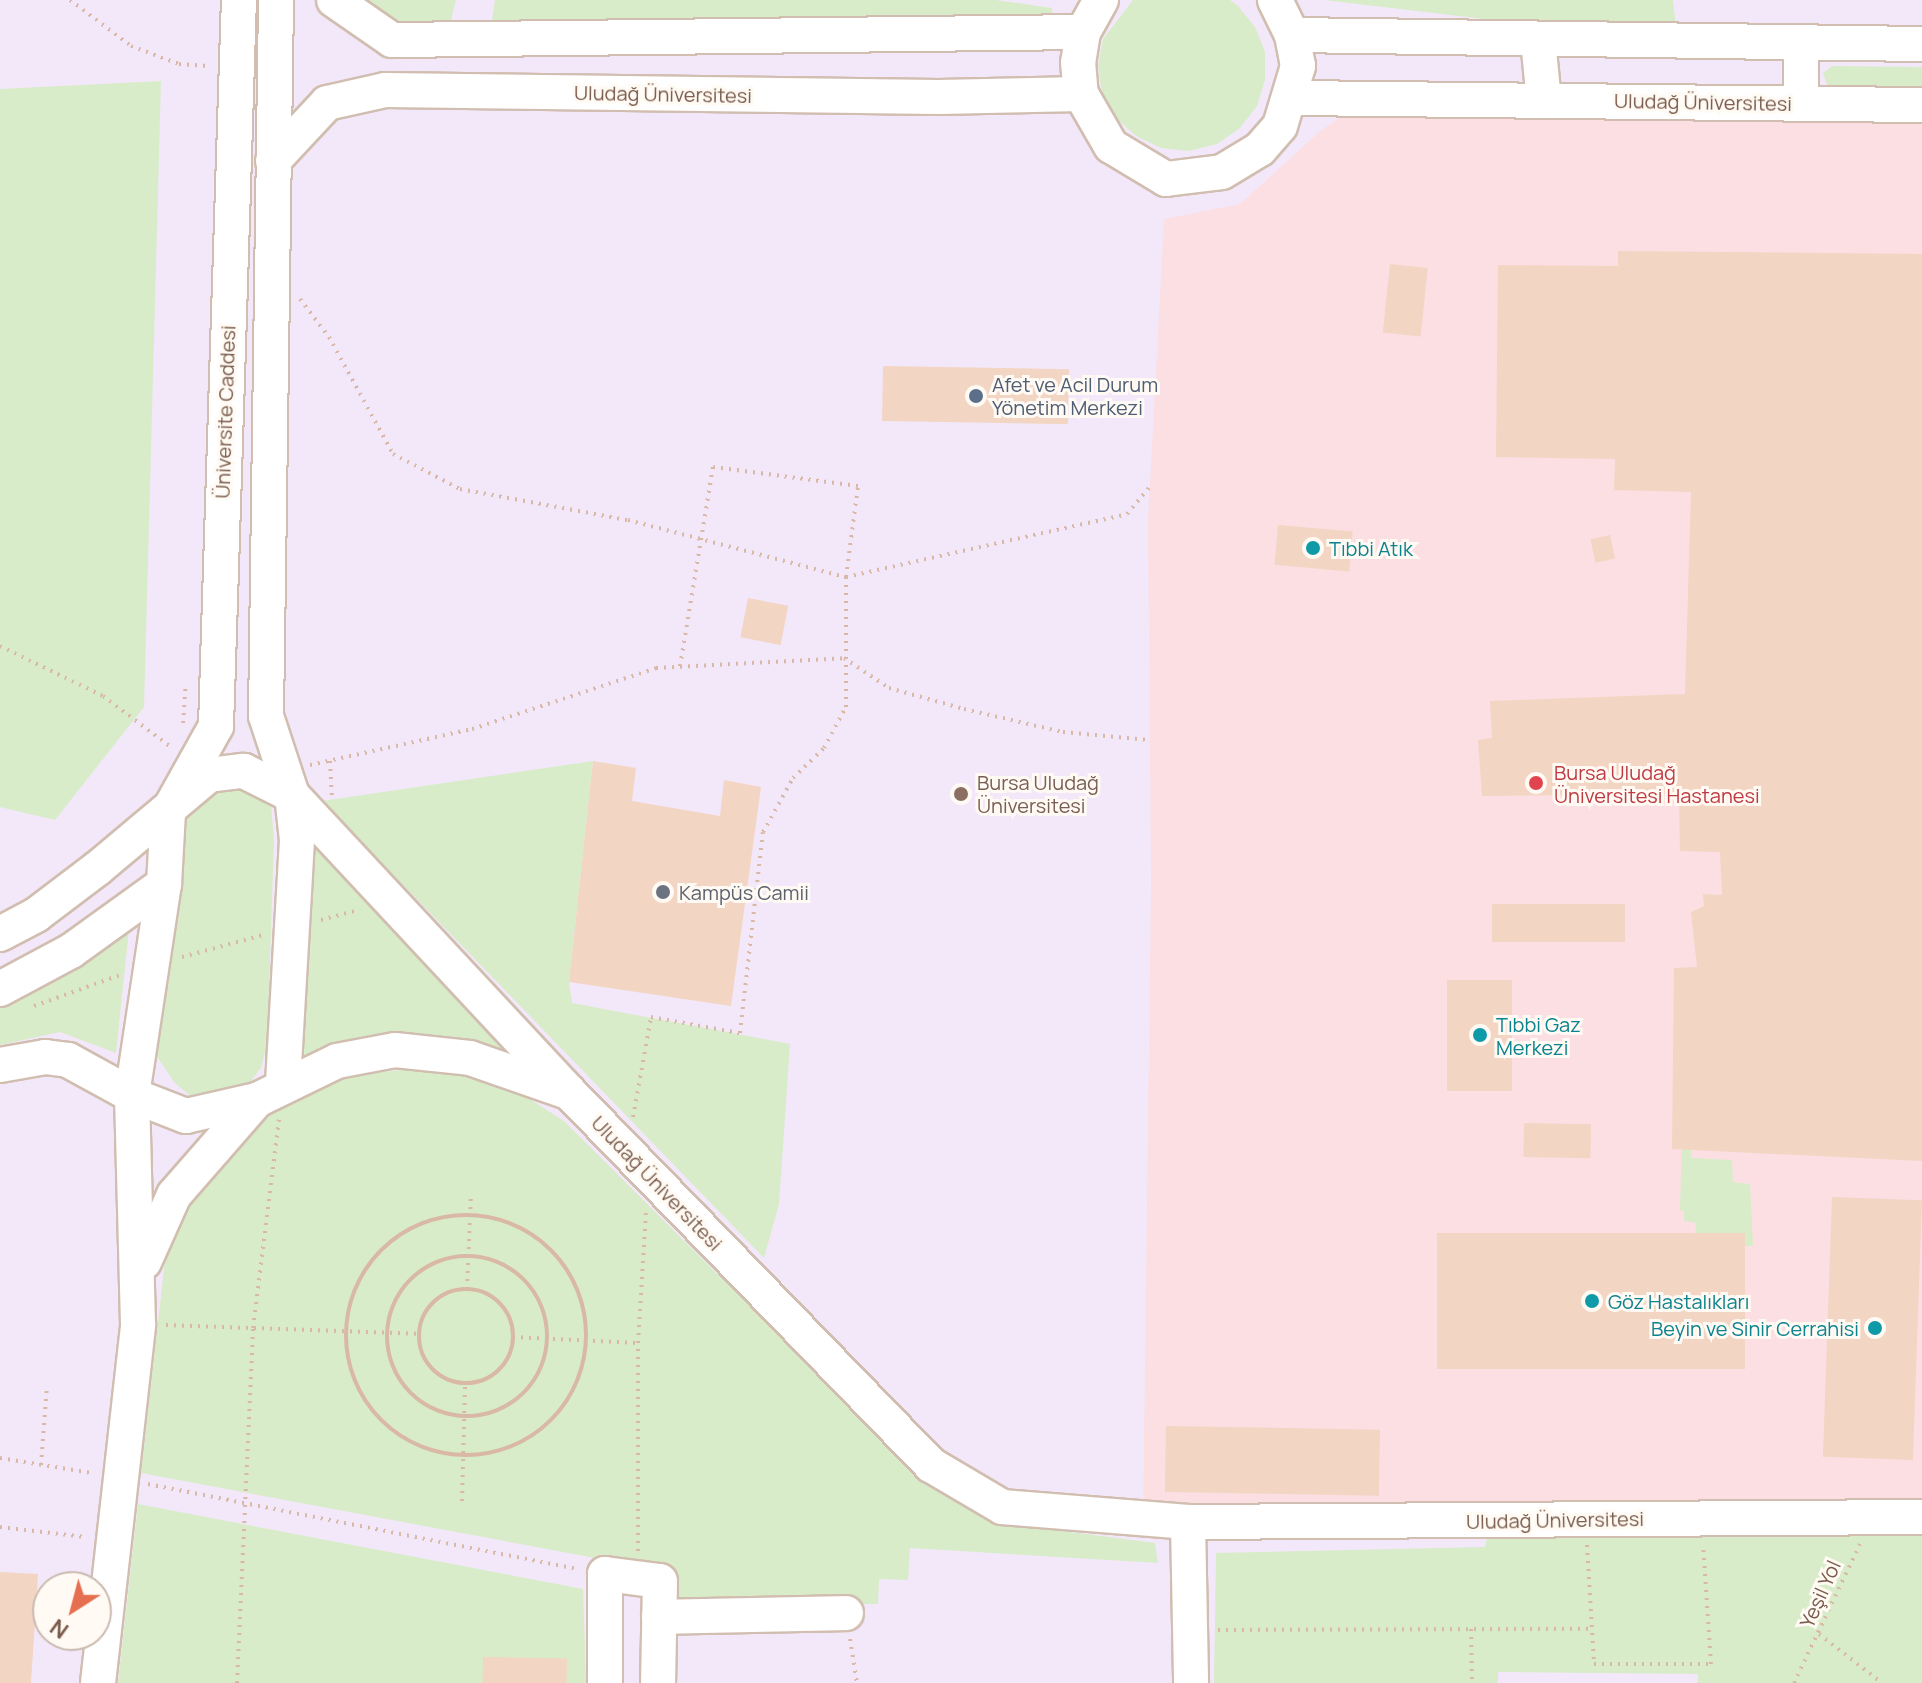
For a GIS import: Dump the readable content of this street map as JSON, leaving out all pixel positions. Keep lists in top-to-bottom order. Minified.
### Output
{"streets":{"street":["Uludağ Üniversitesi","Üniversite Caddesi"],"path":["Yeşil Yol"]},"crossings":[["Uludağ Üniversitesi","Üniversite Caddesi"],["Uludağ Üniversitesi","Yeşil Yol"]],"places":["Afet ve Acil Durum Yönetim Merkezi","Tıbbi Atık","Bursa Uludağ Üniversitesi Hastanesi","Bursa Uludağ Üniversitesi","Kampüs Camii","Tıbbi Gaz Merkezi","Göz Hastalıkları","Beyin ve Sinir Cerrahisi"],"north":"bottom left"}
